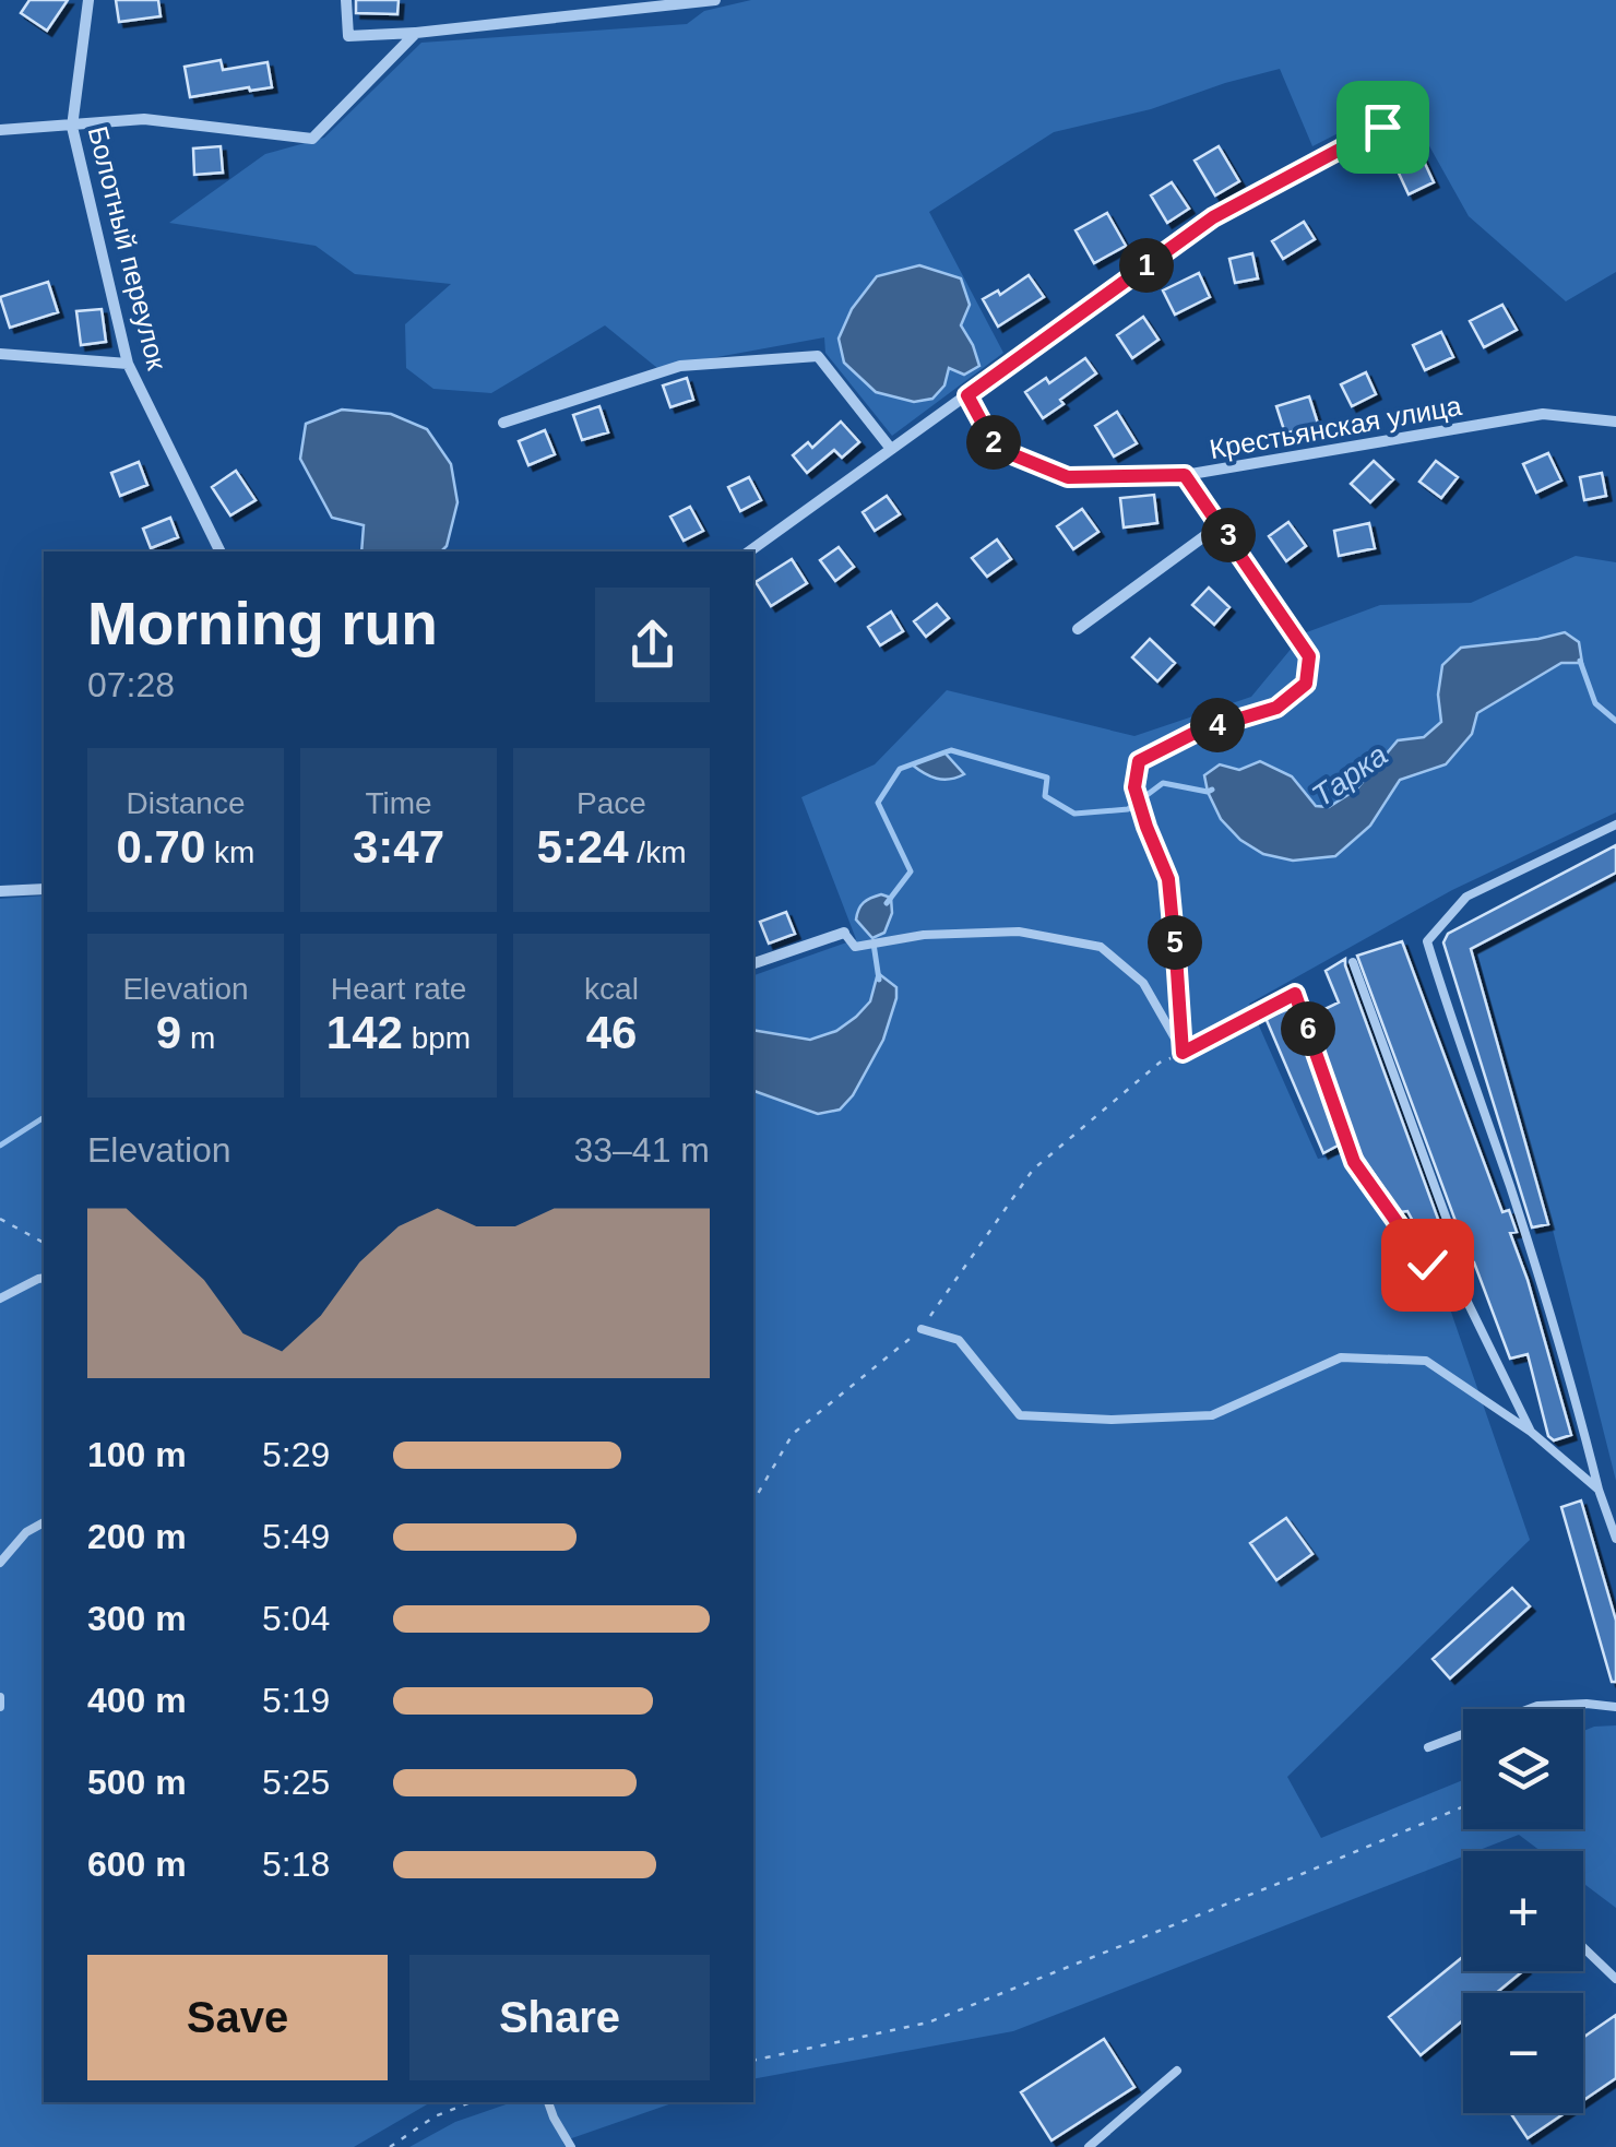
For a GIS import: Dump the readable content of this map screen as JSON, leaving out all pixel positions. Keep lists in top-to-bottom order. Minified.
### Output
{"streets":{"street":["Болотный переулок","Крестьянская улица"]},"water":["Тарка"],"page":{"pins":["1","2","3","4","5","6"],"heading":["Morning run","07:28"],"stats":[["Distance","0.70 km"],["Time","3:47"],["Pace","5:24 /km"],["Elevation","9 m"],["Heart rate","142 bpm"],["kcal","46"]],"chart":["Elevation","33–41 m"],"list":[{"name":"100 m","note":"5:29"},{"name":"200 m","note":"5:49"},{"name":"300 m","note":"5:04"},{"name":"400 m","note":"5:19"},{"name":"500 m","note":"5:25"},{"name":"600 m","note":"5:18"}],"map_buttons":["+","−"],"buttons":["Save","Share"]}}
